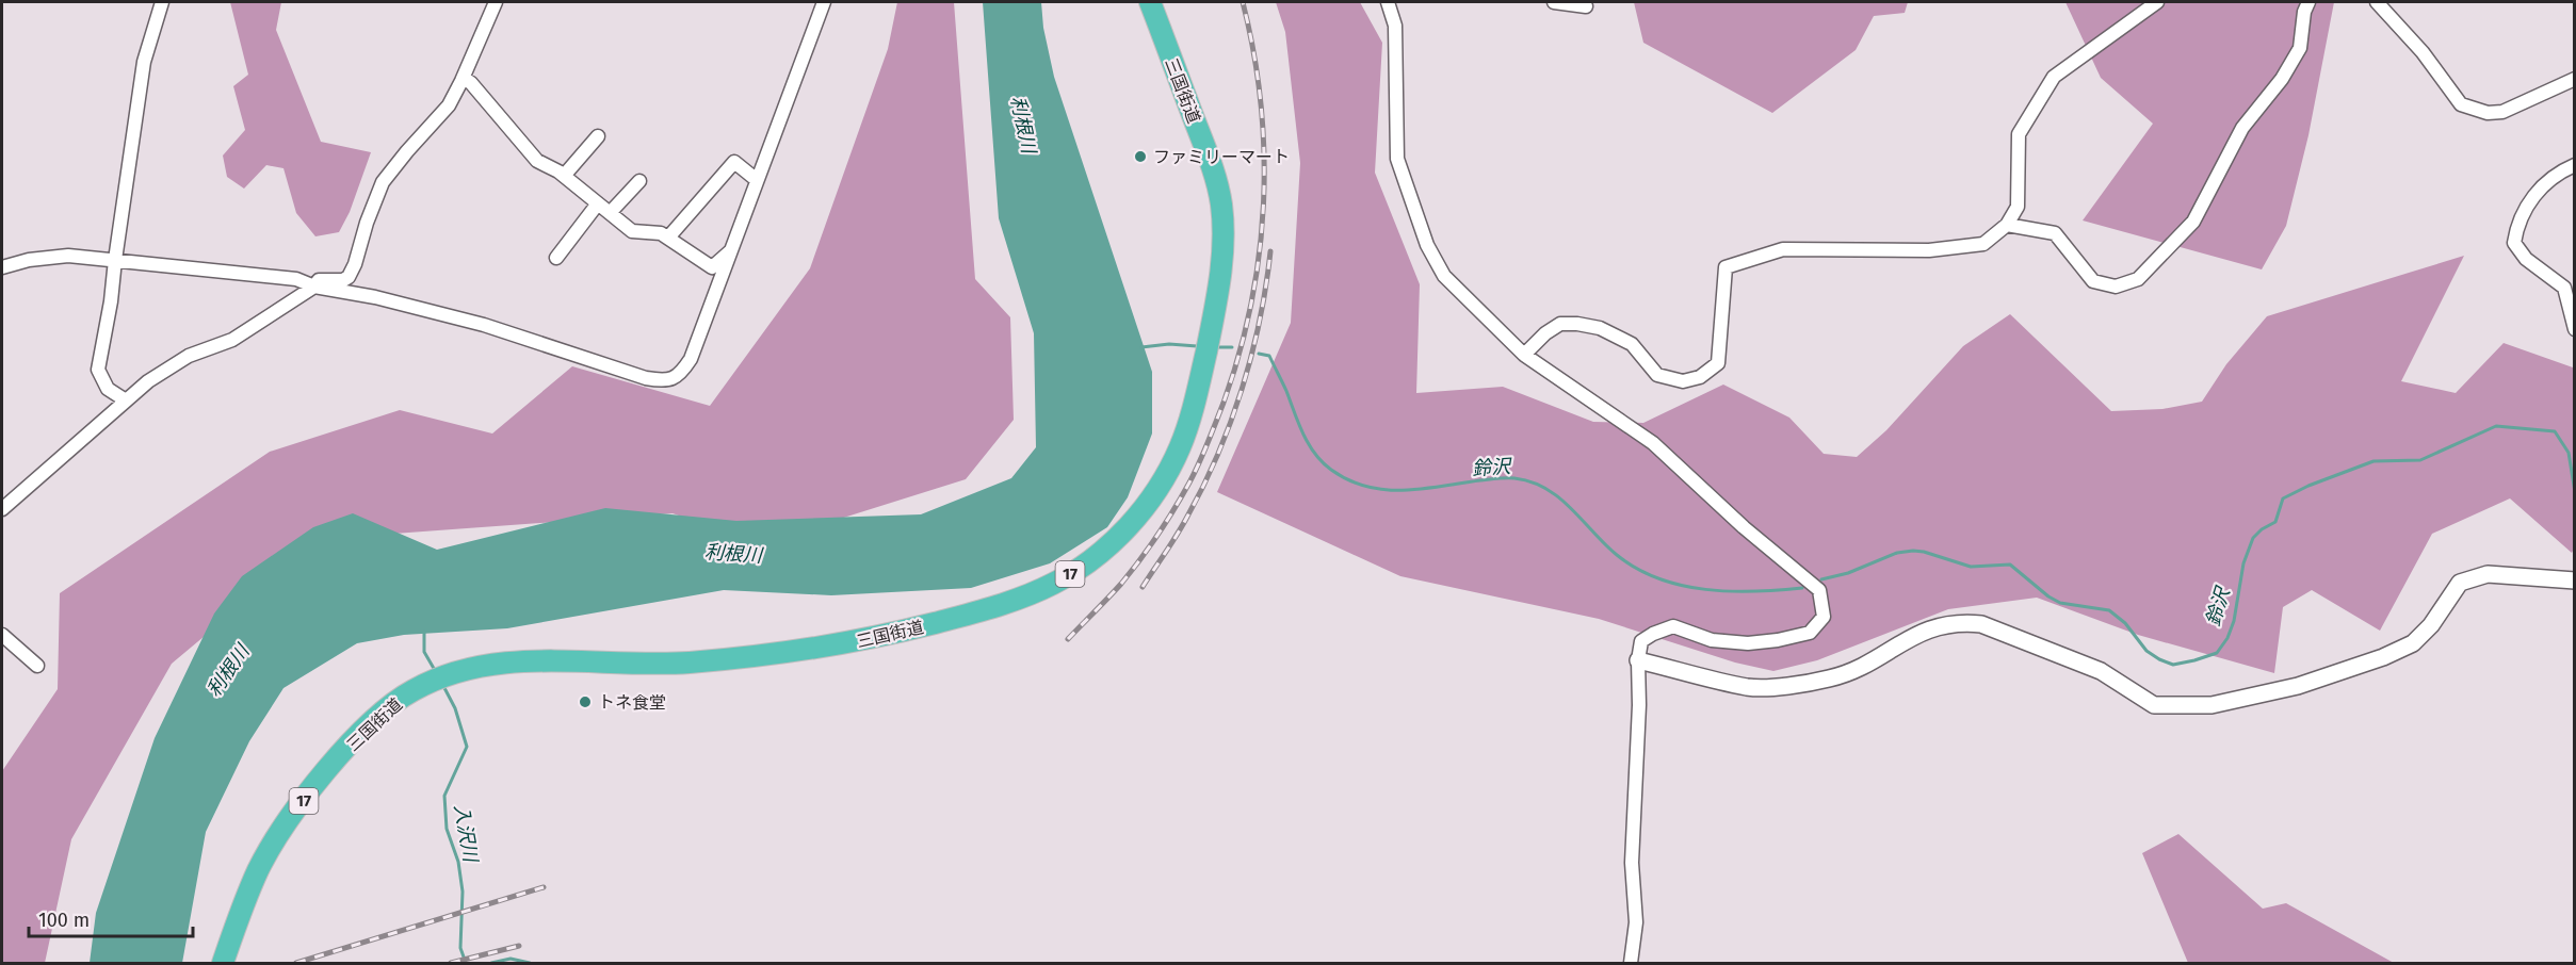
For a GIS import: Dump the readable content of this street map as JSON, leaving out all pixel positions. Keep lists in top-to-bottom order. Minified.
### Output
{"streets":{"highway":["三国街道","17"]},"water":["利根川","鈴沢","入沢川"],"places":["ファミリーマート","トネ食堂"],"scale_bar":"100 m"}
